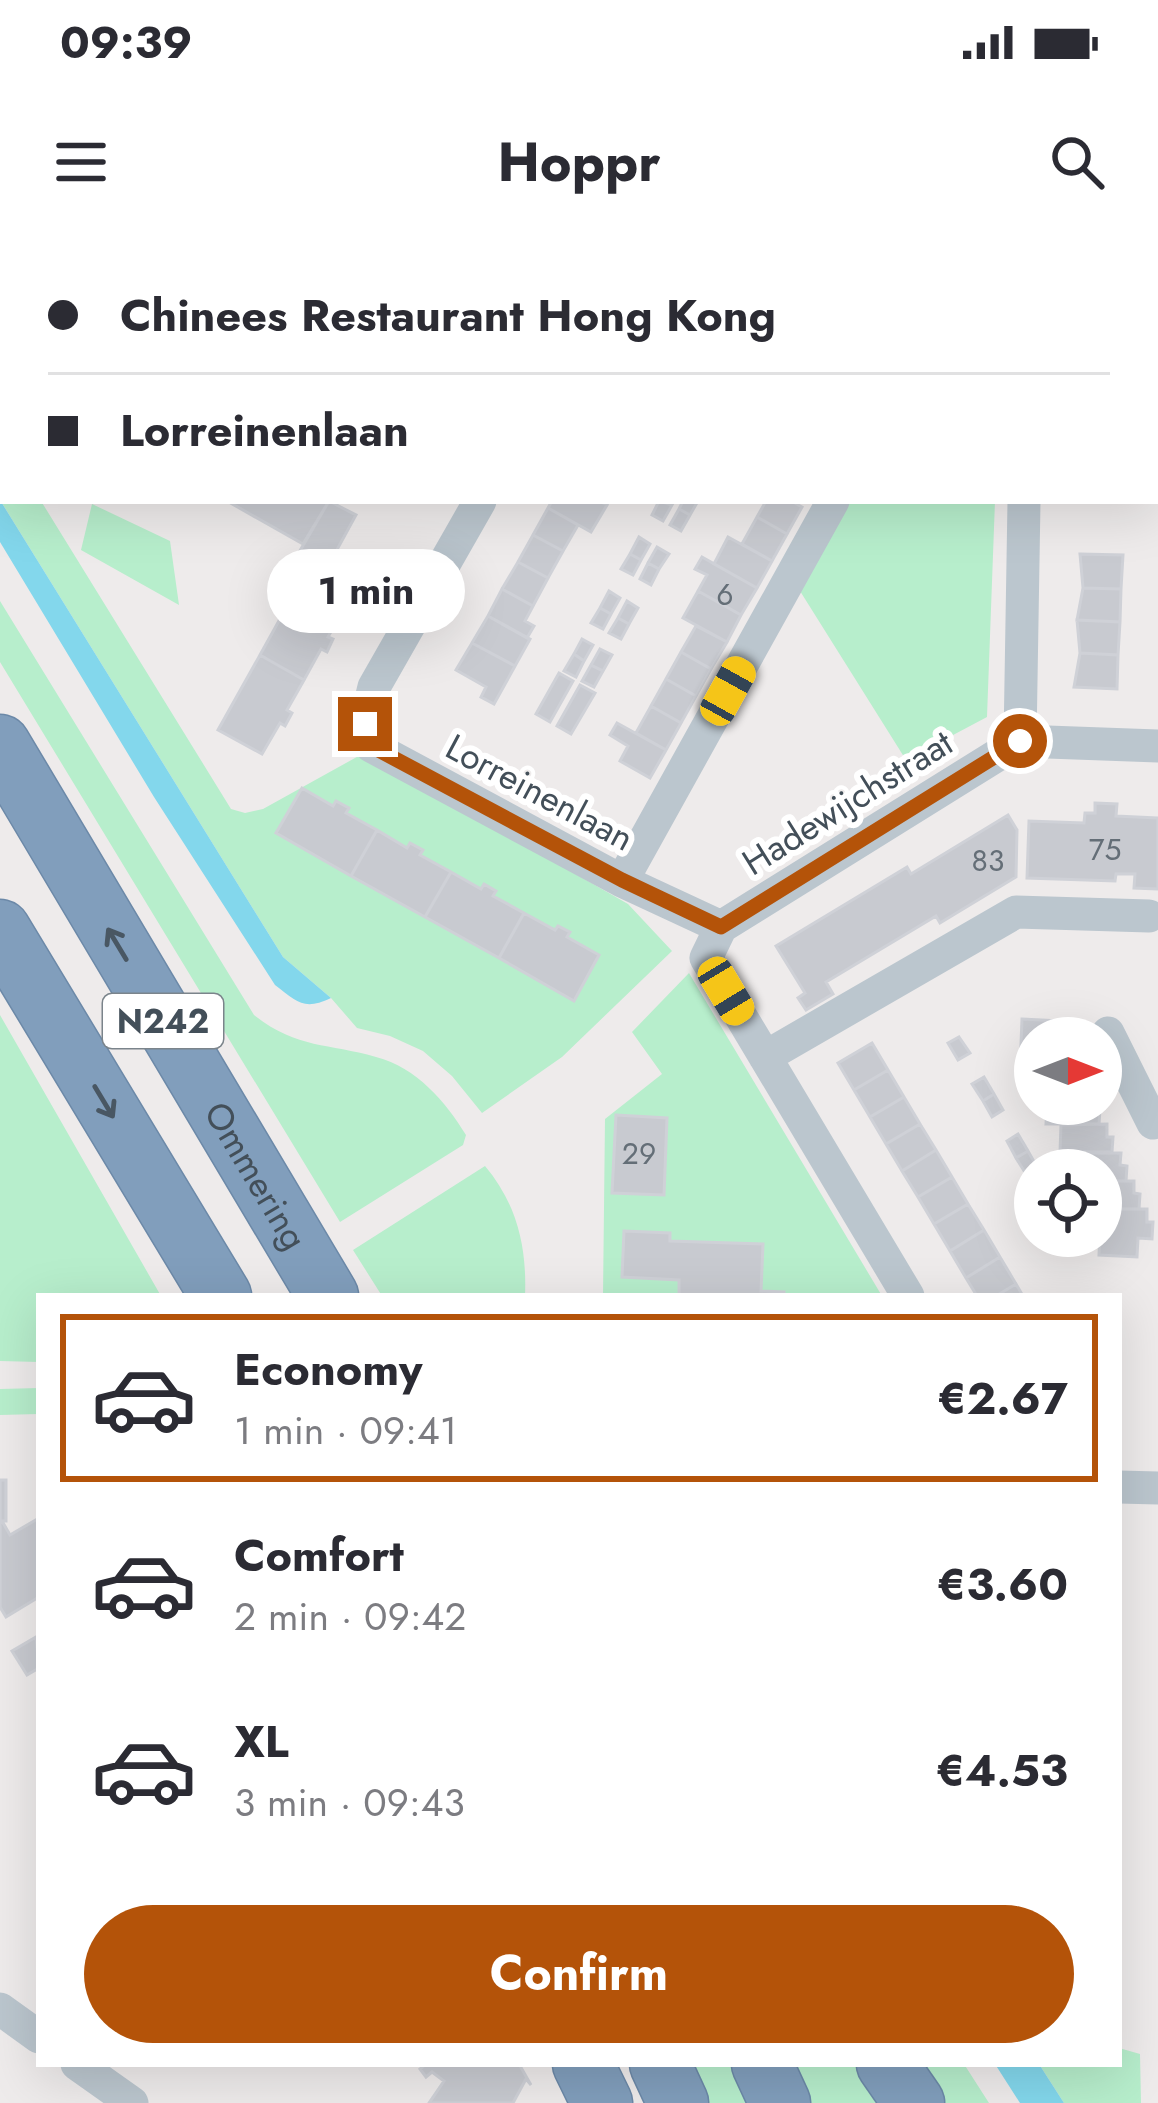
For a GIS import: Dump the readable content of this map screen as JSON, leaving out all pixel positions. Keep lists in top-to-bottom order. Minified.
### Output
{"streets":{"highway":["N242","Ommering"],"street":["Lorreinenlaan","Hadewijchstraat"]},"crossings":[["Lorreinenlaan","Hadewijchstraat"]],"house_numbers":["6","75","83","29"],"north":"right","page":{"status":"09:39","header":"Hoppr","banner":["Chinees Restaurant Hong Kong","Lorreinenlaan"],"bubble":"1 min","list":[{"name":"Economy","note":"1 min · 09:41","value":"€2.67"},{"name":"Comfort","note":"2 min · 09:42","value":"€3.60"},{"name":"XL","note":"3 min · 09:43","value":"€4.53"}],"buttons":"Confirm"}}
